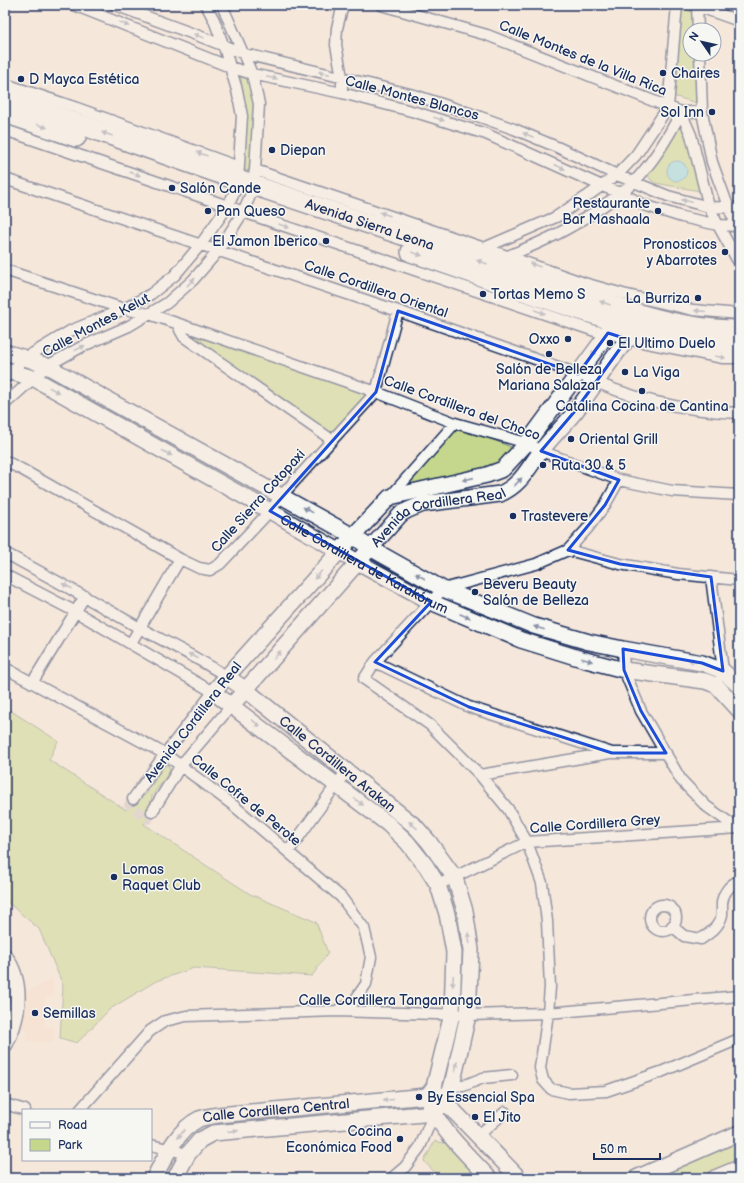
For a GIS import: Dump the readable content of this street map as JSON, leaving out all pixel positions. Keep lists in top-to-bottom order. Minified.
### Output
{"streets":{"highway":["Avenida Sierra Leona"],"street":["Calle Montes de la Villa Rica","Calle Montes Blancos","Calle Cordillera Oriental","Calle Montes Kelut","Calle Cordillera del Choco","Calle Sierra Cotopaxi","Avenida Cordillera Real","Calle Cordillera de Karakórum","Calle Cordillera Arakan","Calle Cofre de Perote","Calle Cordillera Grey","Calle Cordillera Tangamanga","Calle Cordillera Central"]},"crossings":[["Calle Montes Blancos","Calle Montes Kelut"],["Avenida Sierra Leona","Calle Montes Kelut"],["Avenida Sierra Leona","Avenida Cordillera Real"],["Calle Cordillera Oriental","Calle Montes Kelut"],["Calle Cordillera Oriental","Calle Sierra Cotopaxi"],["Calle Cordillera Oriental","Avenida Cordillera Real"],["Calle Montes Kelut","Calle Cordillera del Choco"],["Calle Montes Kelut","Calle Cordillera de Karakórum"],["Calle Cordillera del Choco","Calle Sierra Cotopaxi"],["Calle Cordillera del Choco","Avenida Cordillera Real"],["Calle Sierra Cotopaxi","Calle Cordillera de Karakórum"],["Avenida Cordillera Real","Calle Cordillera de Karakórum"],["Avenida Cordillera Real","Calle Cordillera Arakan"],["Avenida Cordillera Real","Calle Cofre de Perote"],["Calle Cordillera Arakan","Calle Cordillera Grey"],["Calle Cordillera Arakan","Calle Cordillera Tangamanga"],["Calle Cordillera Arakan","Calle Cordillera Central"],["Calle Cofre de Perote","Calle Cordillera Tangamanga"]],"places":["Chaires","D Mayca Estética","Sol Inn","Diepan","Salón Cande","Pan Queso","Restaurante Bar Mashaala","El Jamon Iberico","Pronosticos y Abarrotes","Tortas Memo S","La Burriza","Oxxo","El Ultimo Duelo","Salón de Belleza Mariana Salazar","La Viga","Catalina Cocina de Cantina","Oriental Grill","Ruta 30 & 5","Trastevere","Beveru Beauty Salón de Belleza","Lomas Raquet Club","Semillas","By Essencial Spa","El Jito","Cocina Económica Food"],"legend":["Road","Park"],"scale_bar":"50 m","north":"top left"}
